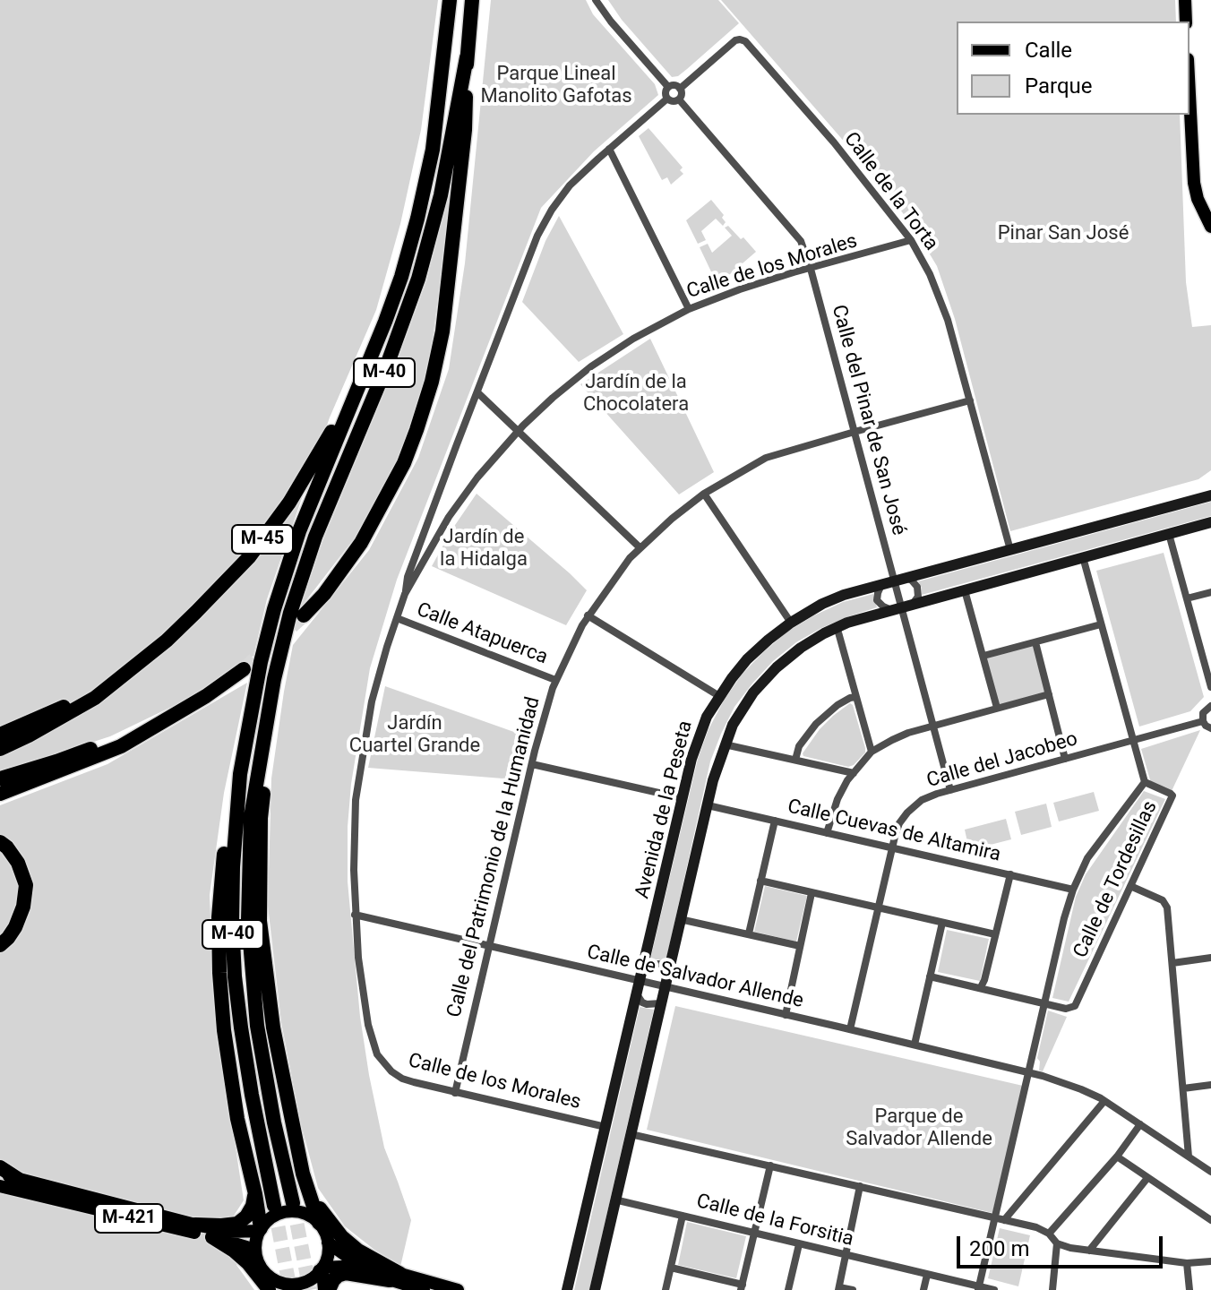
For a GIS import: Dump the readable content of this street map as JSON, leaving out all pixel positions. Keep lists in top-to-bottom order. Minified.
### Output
{"streets":{"highway":["M-40","M-45"],"main road":["M-421"],"street":["Calle de la Torta","Calle de los Morales","Calle del Pinar de San José","Calle Atapuerca","Calle del Jacobeo","Avenida de la Peseta","Calle Cuevas de Altamira","Calle del Patrimonio de la Humanidad","Calle de Tordesillas","Calle de Salvador Allende","Calle de la Forsitia"]},"crossings":[["Calle de la Torta","Calle de los Morales"],["Calle de la Torta","Calle del Pinar de San José"],["Calle de la Torta","Avenida de la Peseta"],["Calle de la Torta","Calle del Patrimonio de la Humanidad"],["Calle de los Morales","Calle del Pinar de San José"],["Calle de los Morales","Calle Atapuerca"],["Calle de los Morales","Avenida de la Peseta"],["Calle de los Morales","Calle del Patrimonio de la Humanidad"],["Calle de los Morales","Calle de Salvador Allende"],["M-40","M-45"],["Calle del Pinar de San José","Calle del Jacobeo"],["Calle del Pinar de San José","Avenida de la Peseta"],["Calle del Pinar de San José","Calle del Patrimonio de la Humanidad"],["Calle Atapuerca","Calle del Patrimonio de la Humanidad"],["Calle del Jacobeo","Calle Cuevas de Altamira"],["Calle del Jacobeo","Calle de Salvador Allende"],["Avenida de la Peseta","Calle Cuevas de Altamira"],["Avenida de la Peseta","Calle de Salvador Allende"],["Avenida de la Peseta","Calle de la Forsitia"],["Calle del Patrimonio de la Humanidad","Calle de Salvador Allende"]],"parks":["Parque Lineal Manolito Gafotas","Pinar San José","Jardín de la Chocolatera","Jardín de la Hidalga","Jardín Cuartel Grande","Parque de Salvador Allende"],"legend":["Calle","Parque"],"scale_bar":"200 m"}
